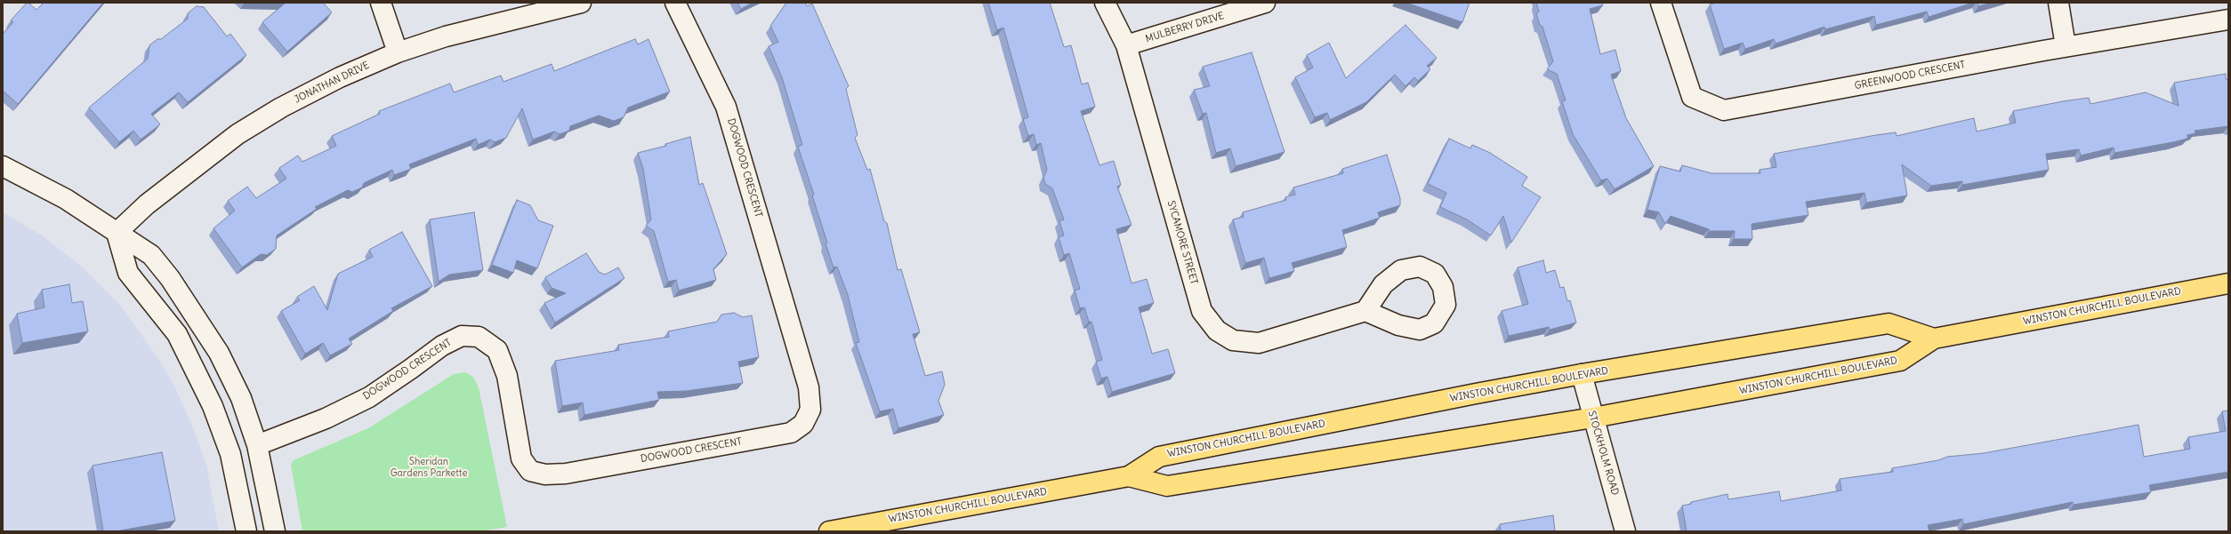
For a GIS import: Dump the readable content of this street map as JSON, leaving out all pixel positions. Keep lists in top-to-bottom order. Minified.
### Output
{"streets":{"main road":["WINSTON CHURCHILL BOULEVARD"],"street":["MULBERRY DRIVE","GREENWOOD CRESCENT","JONATHAN DRIVE","DOGWOOD CRESCENT","SYCAMORE STREET","STOCKHOLM ROAD"]},"crossings":[["MULBERRY DRIVE","SYCAMORE STREET"],["WINSTON CHURCHILL BOULEVARD","STOCKHOLM ROAD"]],"parks":["Sheridan Gardens Parkette"]}
